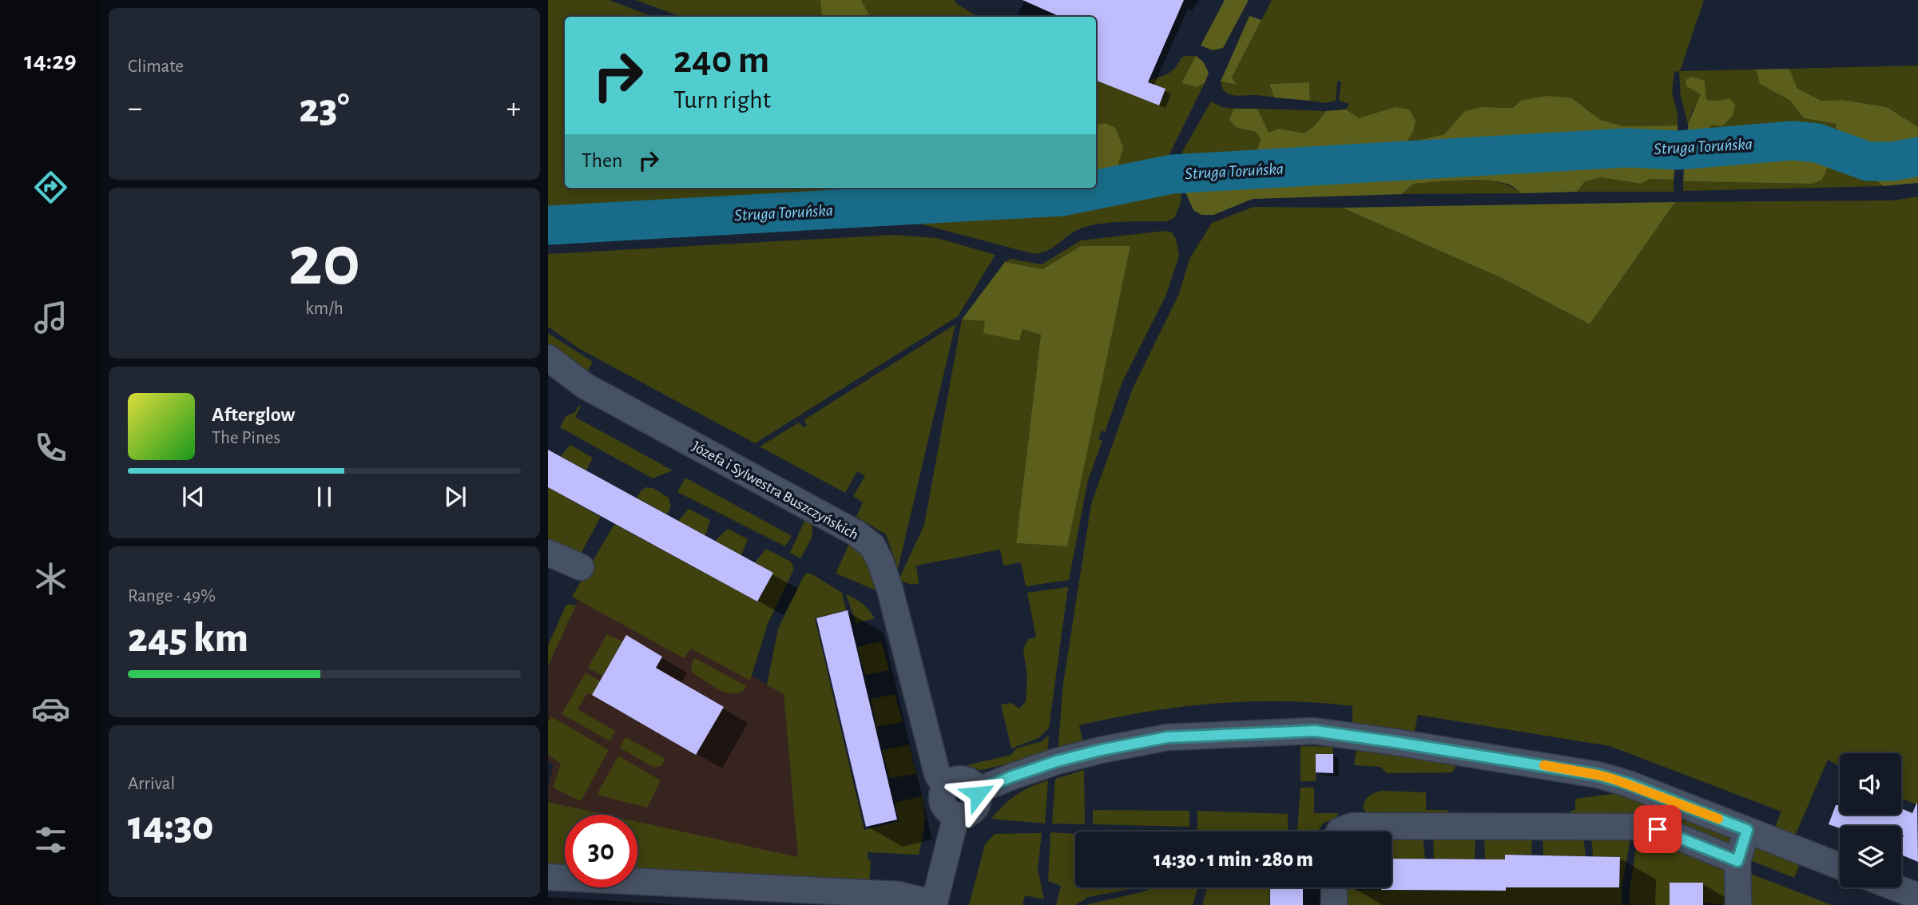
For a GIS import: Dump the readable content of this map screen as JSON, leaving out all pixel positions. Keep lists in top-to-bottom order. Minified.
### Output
{"streets":{"street":["Józefa i Sylwestra Buszczyńskich"]},"water":["Struga Toruńska"],"page":{"tabs":"14:29","tile":["Climate",["20","km/h"],["Range · 49%","245 km"],["Arrival","14:30"]],"turn":["240 m","Turn right"],"heat":["−","23°","+"],"then":"Then","song":["Afterglow","The Pines"],"limit":"30","trip":"14:30 · 1 min · 280 m"}}
